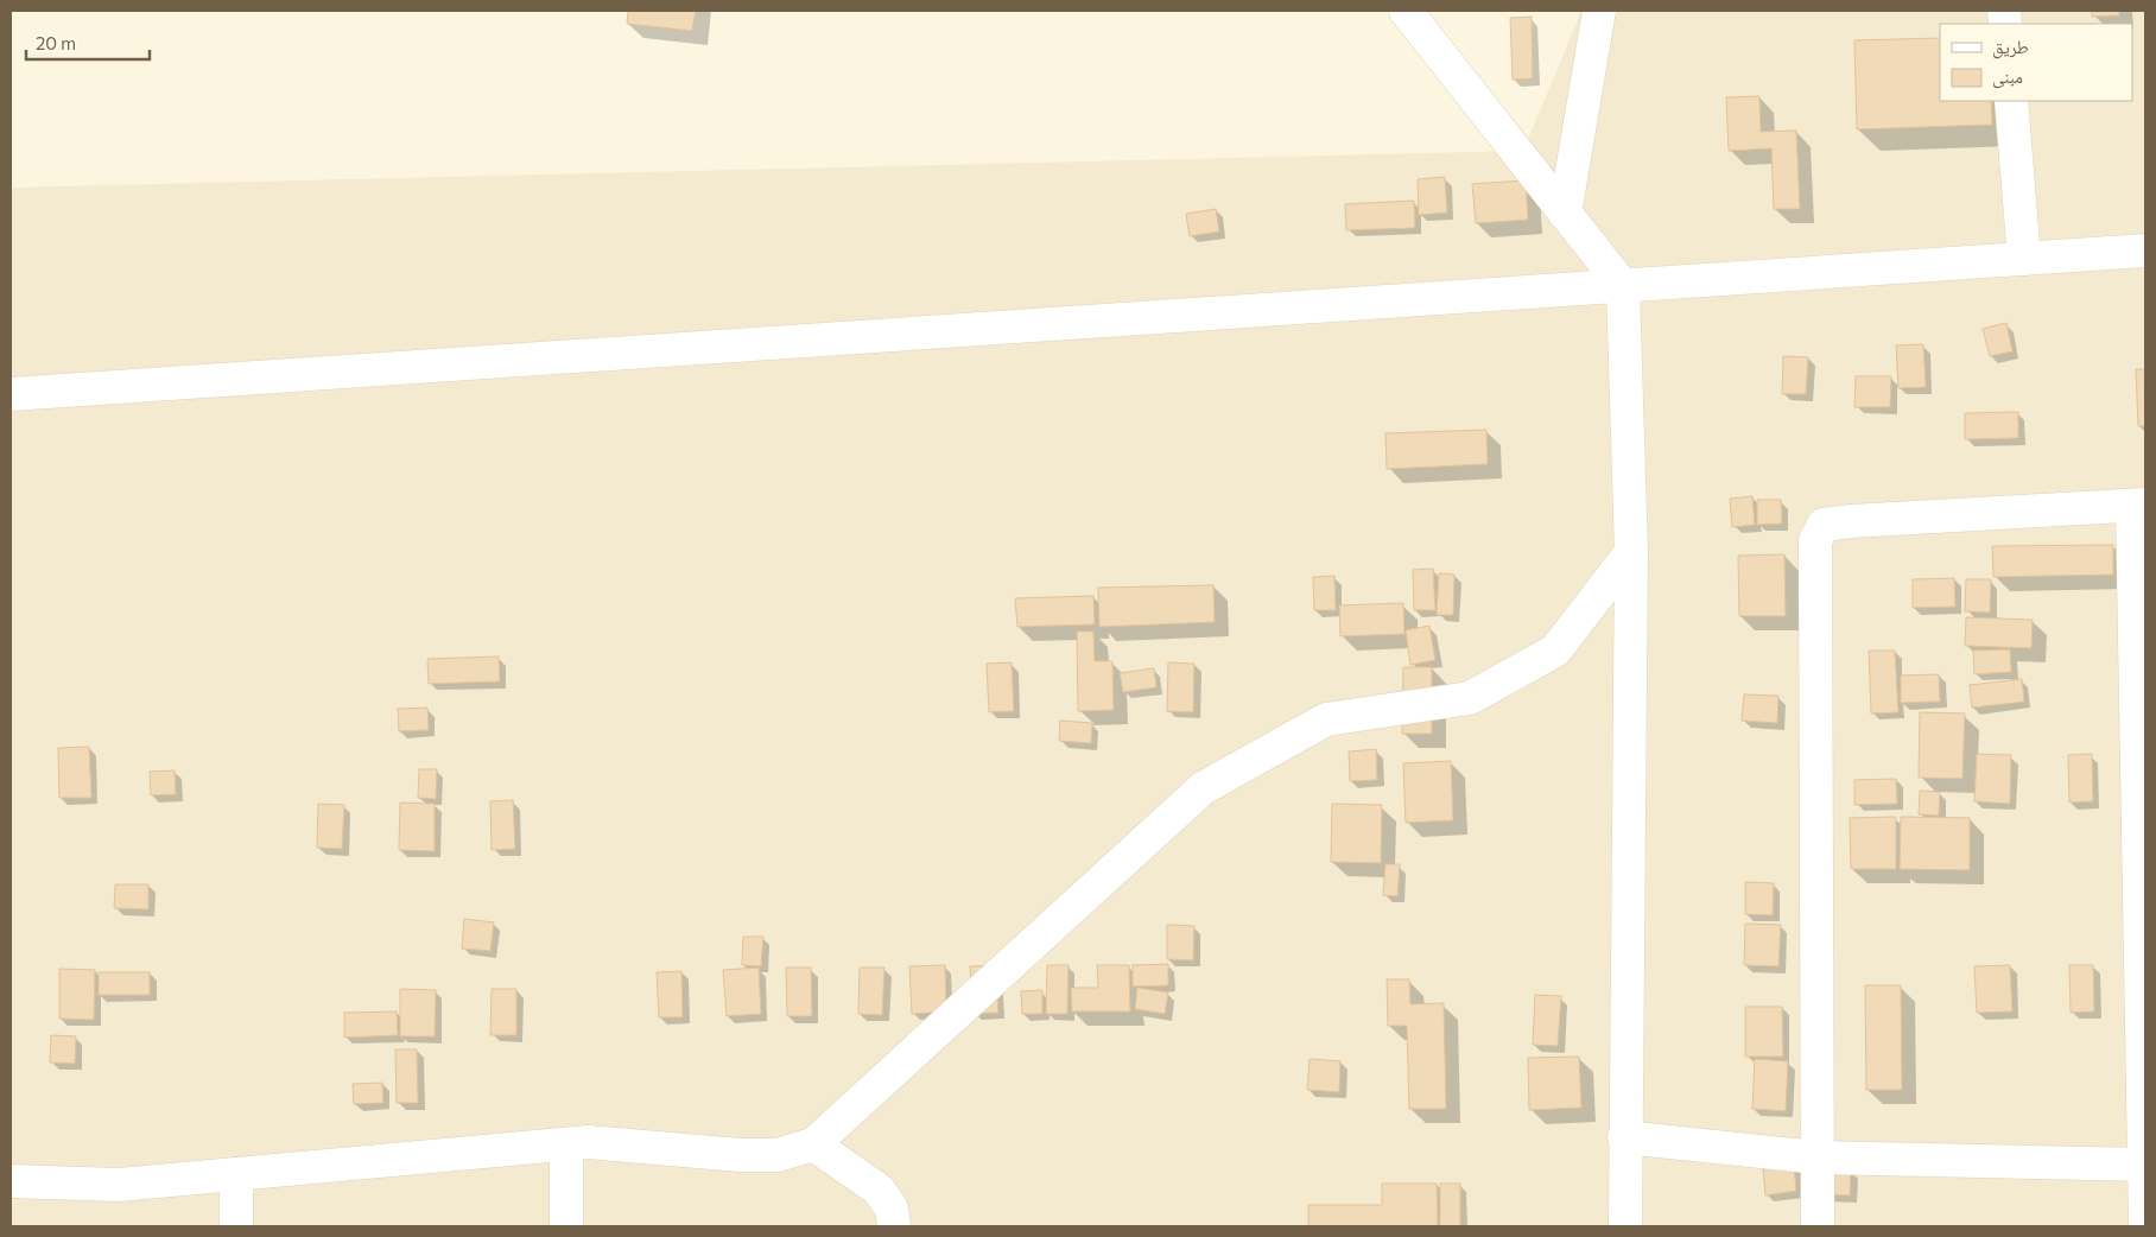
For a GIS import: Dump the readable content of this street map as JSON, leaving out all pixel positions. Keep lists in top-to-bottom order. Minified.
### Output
{"legend":["طريق","مبنى"],"scale_bar":"20 m"}
